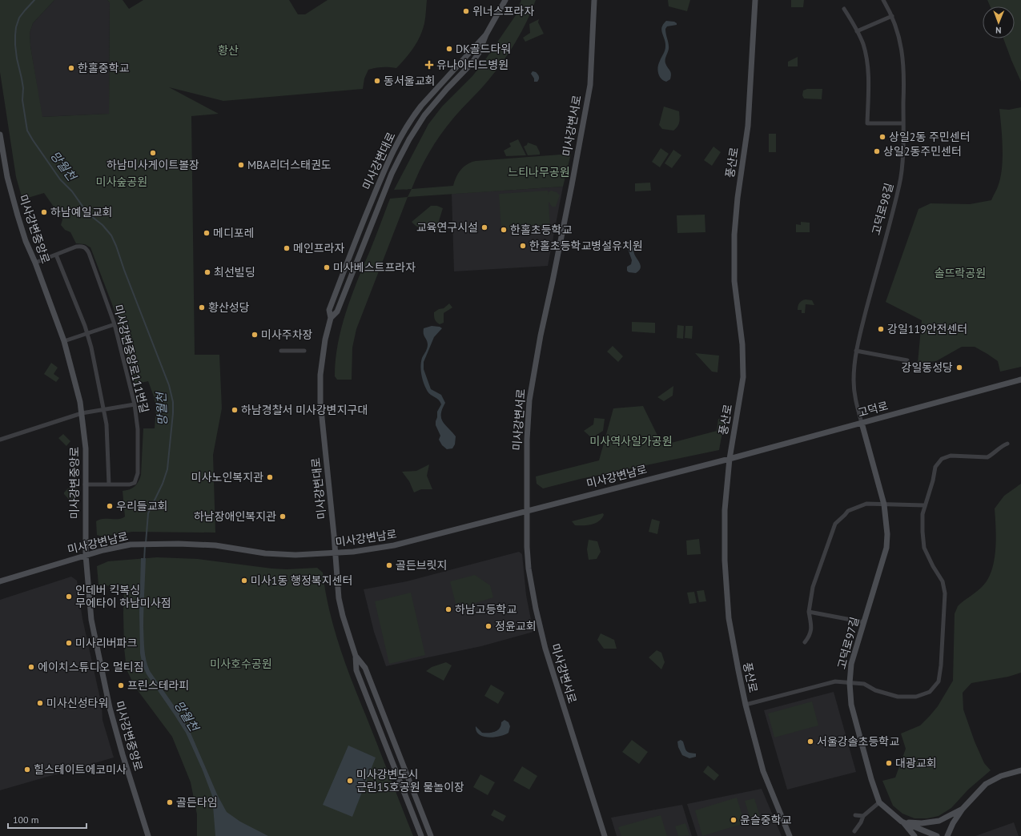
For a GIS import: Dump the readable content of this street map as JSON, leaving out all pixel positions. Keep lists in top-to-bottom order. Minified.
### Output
{"streets":{"street":["미사강변서로","미사강변대로","풍산로","고덕로98길","미사강변중앙로","미사강변중앙로111번길","고덕로","미사강변남로","고덕로97길"]},"crossings":[["미사강변서로","미사강변남로"],["미사강변대로","미사강변남로"],["풍산로","고덕로"],["풍산로","미사강변남로"],["고덕로98길","고덕로"],["고덕로98길","고덕로97길"],["미사강변중앙로","미사강변중앙로111번길"],["미사강변중앙로","미사강변남로"],["고덕로","미사강변남로"],["고덕로","고덕로97길"]],"water":["망월천"],"parks":["황산","느티나무공원","미사숲공원","솔뜨락공원","미사역사일가공원","미사호수공원"],"places":{"other":["위너스프라자","DK골드타워","한홀중학교","동서울교회","상일2동 주민센터","상일2동주민센터","하남미사게이트볼장","MBA리더스태권도","하남예일교회","교육연구시설","한홀초등학교","메디포레","한홀초등학교병설유치원","메인프라자","미사베스트프라자","최선빌딩","황산성당","강일119안전센터","미사주차장","강일동성당","하남경찰서 미사강변지구대","미사노인복지관","우리들교회","하남장애인복지관","골든브릿지","미사1동 행정복지센터","인데버 킥복싱 무에타이 하남미사점","하남고등학교","정윤교회","미사리버파크","에이치스튜디오 멀티짐","프린스테라피","미사신성타워","서울강솔초등학교","대광교회","힐스테이트에코미사","미사강변도시 근린15호공원 물놀이장","골든타임","윤슬중학교"],"health":["유나이티드병원"]},"scale_bar":"100 m","north":"bottom"}
